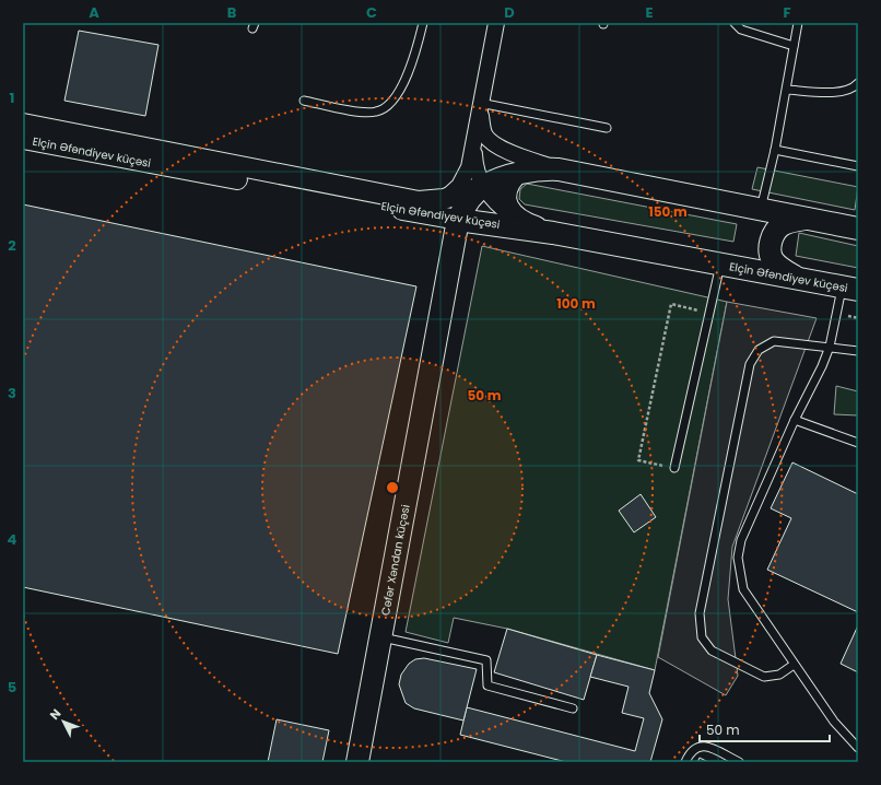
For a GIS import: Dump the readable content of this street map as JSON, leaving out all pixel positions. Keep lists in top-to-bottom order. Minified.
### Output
{"streets":{"main road":["Elçin Əfəndiyev küçəsi","Cəfər Xəndan küçəsi"]},"crossings":[["Elçin Əfəndiyev küçəsi","Cəfər Xəndan küçəsi"]],"scale_bar":"50 m","north":"top left","grid":{"columns":["A","B","C","D","E","F"],"rows":["1","2","3","4","5"]},"rings":["150 m","100 m","50 m"]}
